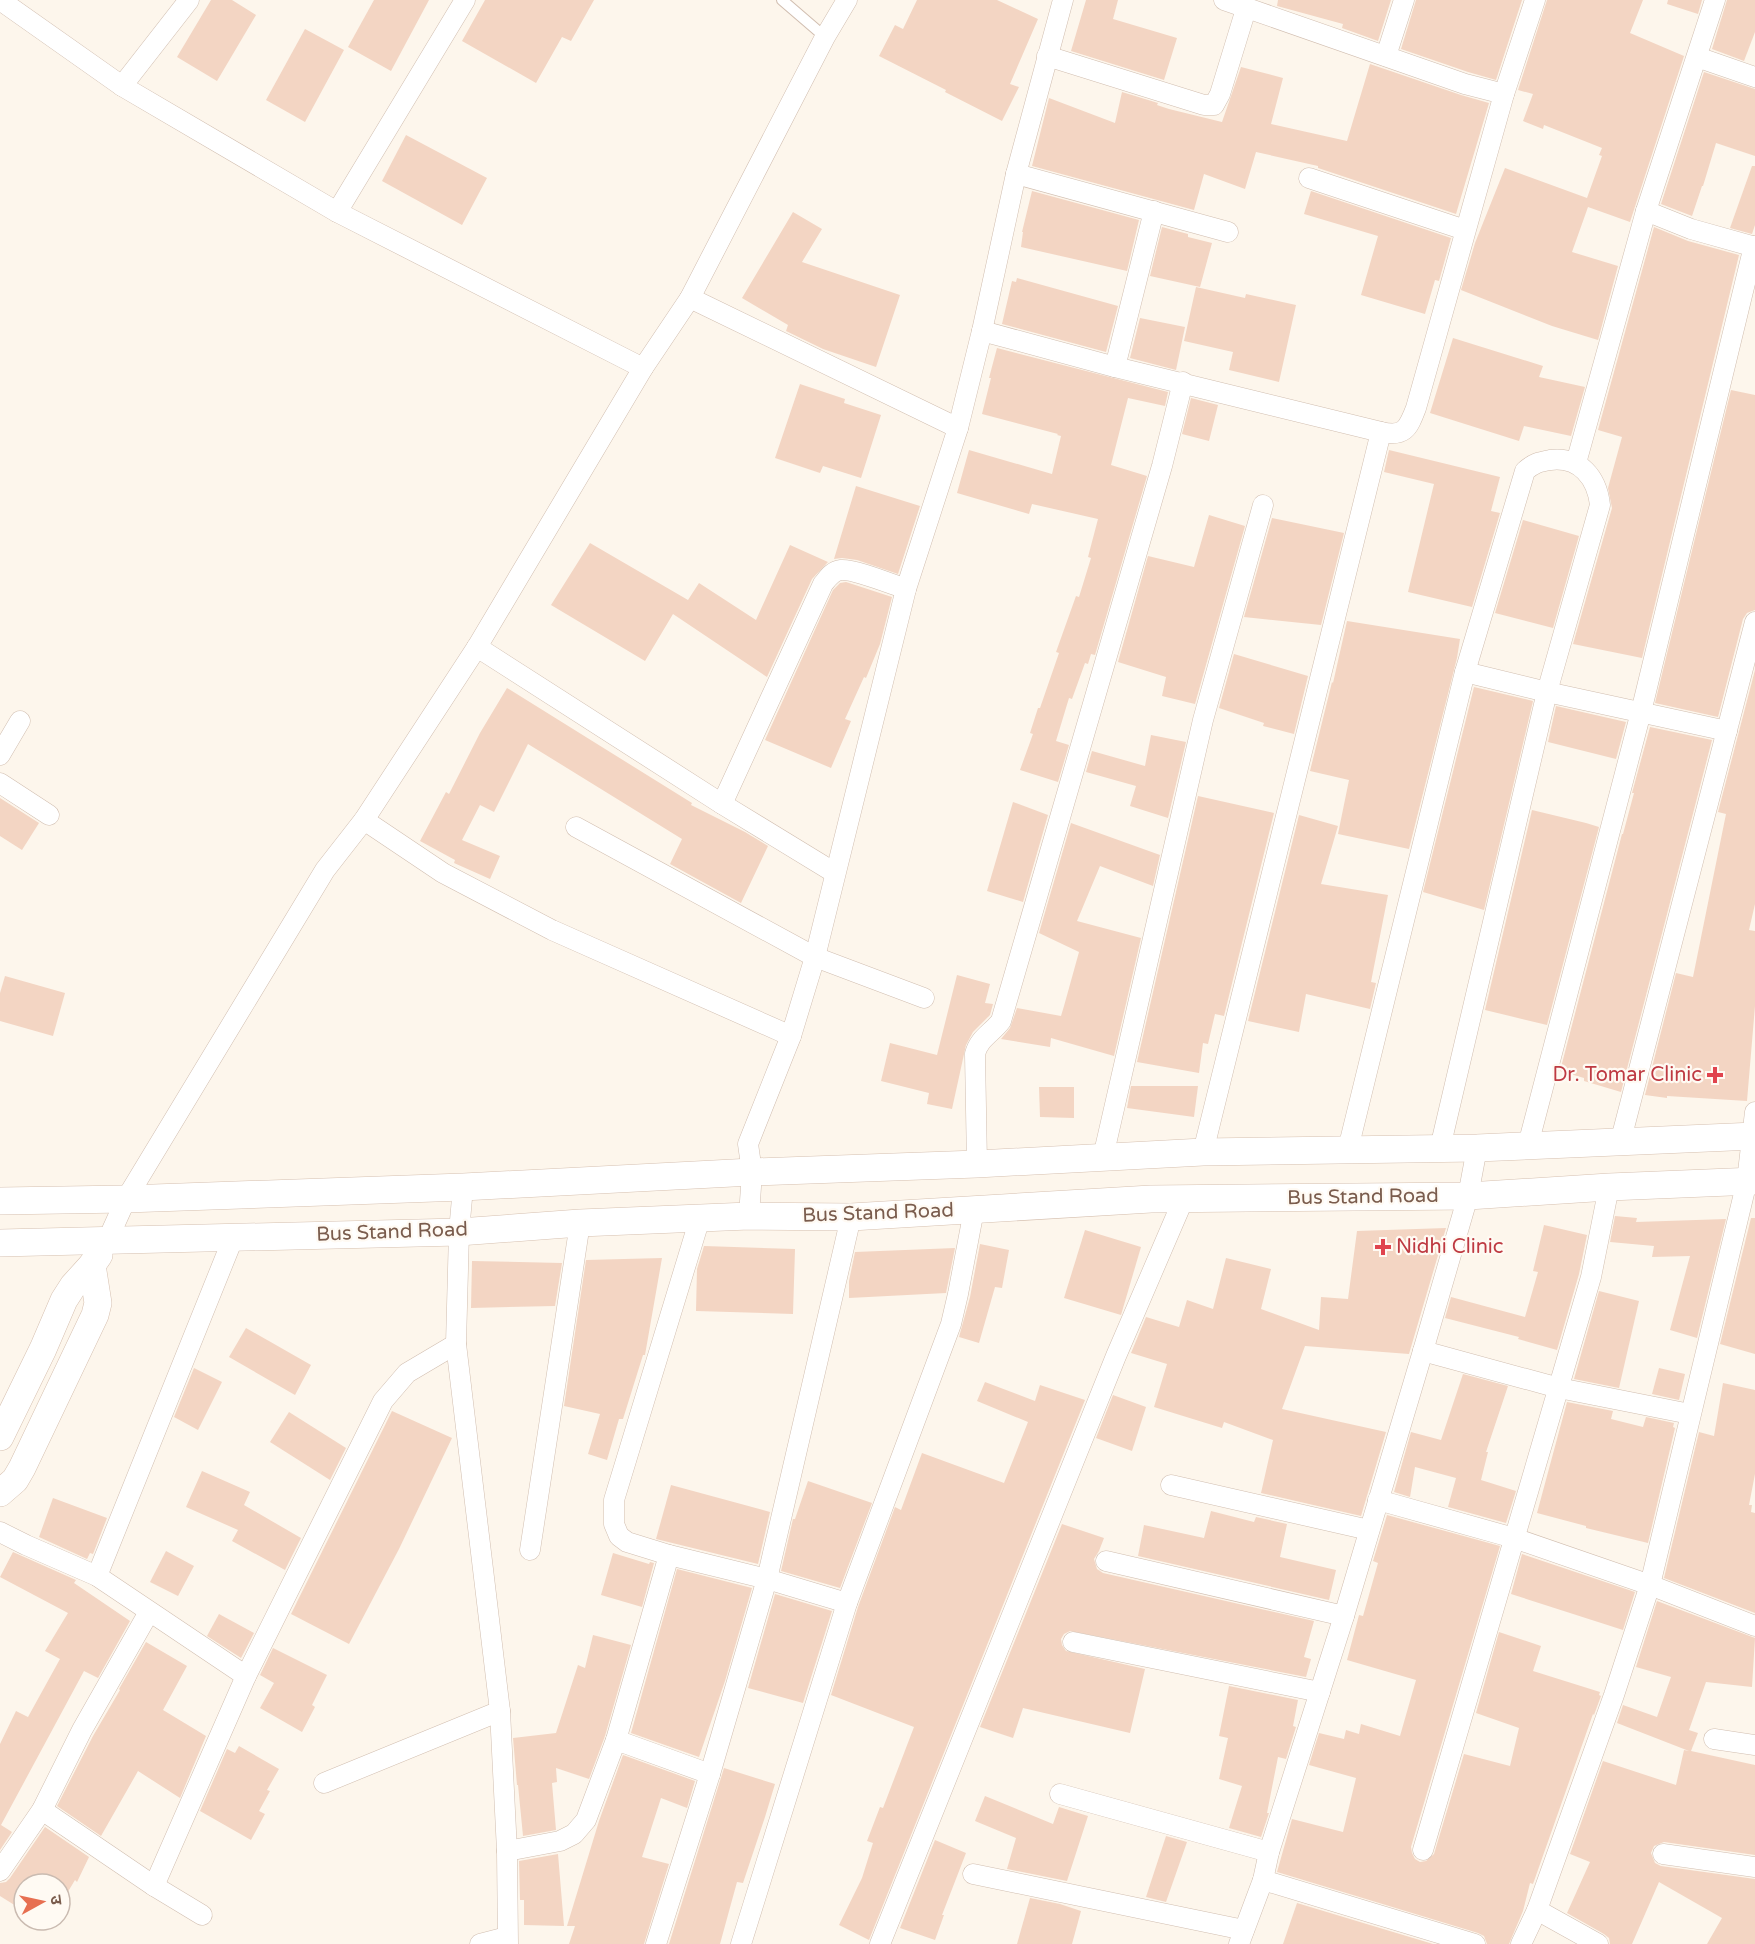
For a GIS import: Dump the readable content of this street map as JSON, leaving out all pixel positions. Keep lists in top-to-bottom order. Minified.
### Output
{"streets":{"street":["Bus Stand Road"]},"places":{"health":["Dr. Tomar Clinic","Nidhi Clinic"]},"north":"right"}
